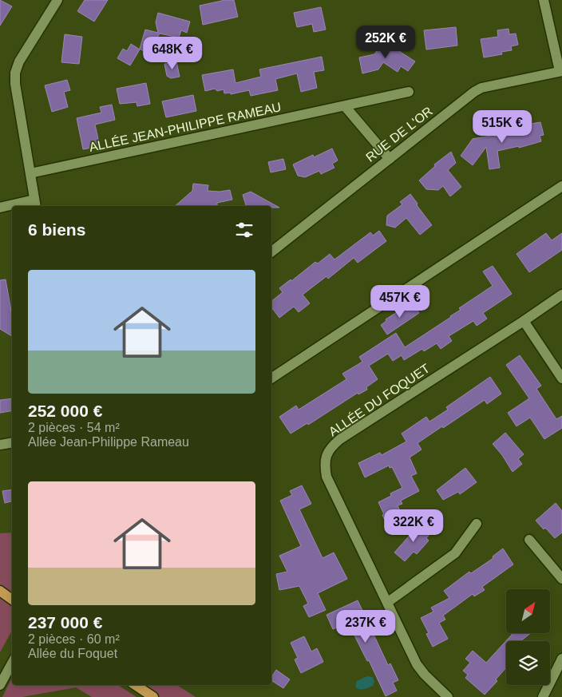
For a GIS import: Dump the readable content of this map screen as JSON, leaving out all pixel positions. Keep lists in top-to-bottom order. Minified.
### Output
{"streets":{"street":["ALLÉE JEAN-PHILIPPE RAMEAU","RUE DE L'OR","ALLÉE DU FOQUET"]},"north":"top right","page":{"price":["252K €","648K €","515K €","457K €","322K €","237K €"],"heading":"6 biens","list":[{"name":"252 000 €","note":"2 pièces · 54 m² · Allée Jean-Philippe Rameau"},{"name":"237 000 €","note":"2 pièces · 60 m² · Allée du Foquet"}]}}
